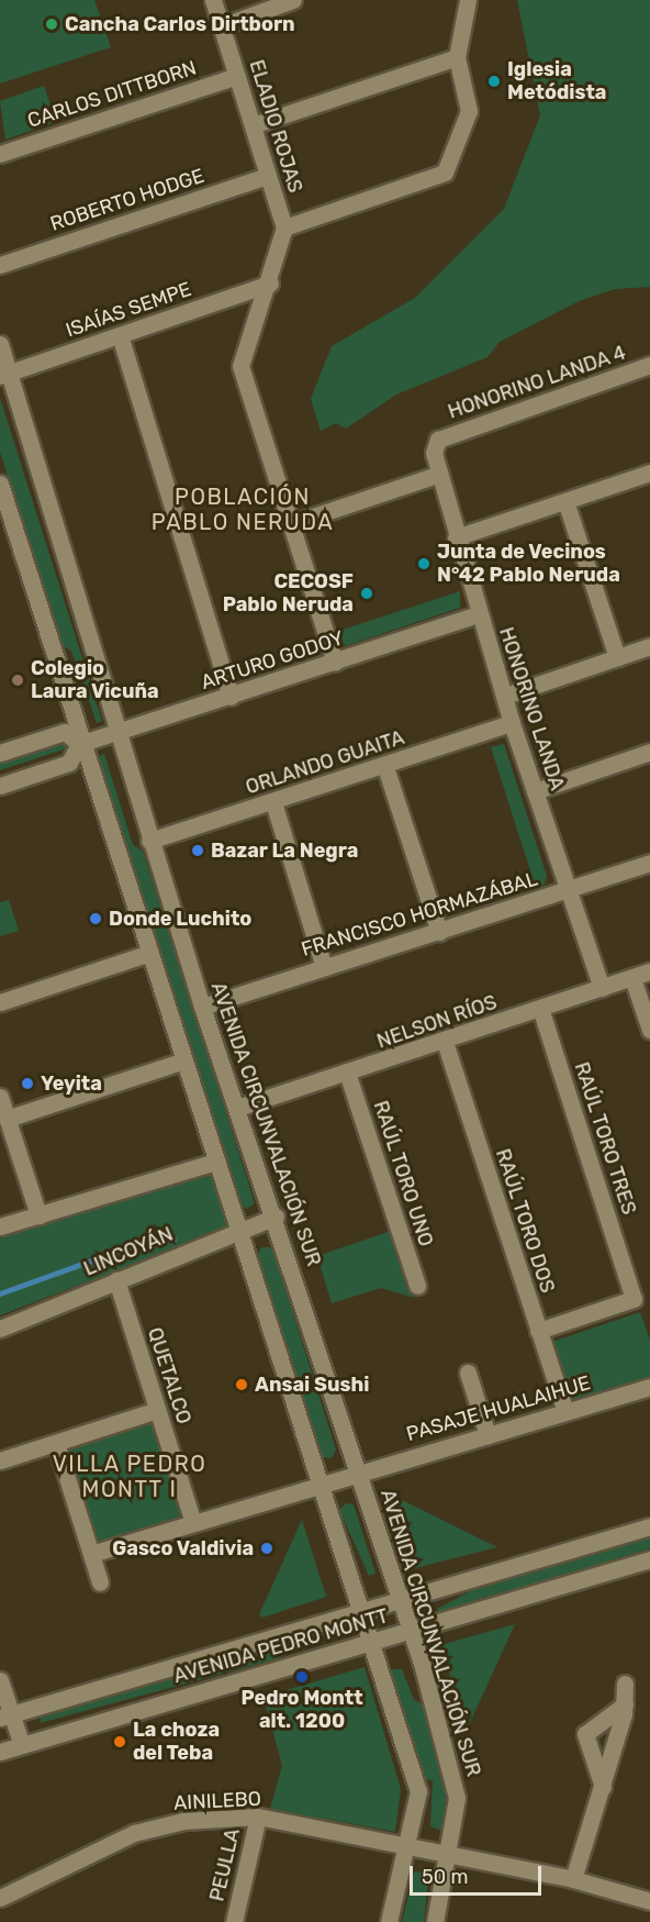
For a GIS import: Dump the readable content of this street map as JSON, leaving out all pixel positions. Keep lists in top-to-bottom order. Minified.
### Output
{"streets":{"street":["CARLOS DITTBORN","ELADIO ROJAS","ROBERTO HODGE","ISAÍAS SEMPE","HONORINO LANDA 4","ARTURO GODOY","HONORINO LANDA","ORLANDO GUAITA","FRANCISCO HORMAZÁBAL","NELSON RÍOS","AVENIDA CIRCUNVALACIÓN SUR","RAÚL TORO TRES","RAÚL TORO UNO","RAÚL TORO DOS","LINCOYÁN","QUETALCO","PASAJE HUALAIHUE","AVENIDA PEDRO MONTT","AINILEBO","PEULLA"]},"crossings":[["CARLOS DITTBORN","ELADIO ROJAS"],["ELADIO ROJAS","ROBERTO HODGE"],["ISAÍAS SEMPE","AVENIDA CIRCUNVALACIÓN SUR"],["HONORINO LANDA 4","HONORINO LANDA"],["ARTURO GODOY","HONORINO LANDA"],["ARTURO GODOY","AVENIDA CIRCUNVALACIÓN SUR"],["HONORINO LANDA","ORLANDO GUAITA"],["HONORINO LANDA","FRANCISCO HORMAZÁBAL"],["HONORINO LANDA","NELSON RÍOS"],["ORLANDO GUAITA","AVENIDA CIRCUNVALACIÓN SUR"],["FRANCISCO HORMAZÁBAL","AVENIDA CIRCUNVALACIÓN SUR"],["NELSON RÍOS","AVENIDA CIRCUNVALACIÓN SUR"],["NELSON RÍOS","RAÚL TORO TRES"],["NELSON RÍOS","RAÚL TORO UNO"],["NELSON RÍOS","RAÚL TORO DOS"],["AVENIDA CIRCUNVALACIÓN SUR","LINCOYÁN"],["AVENIDA CIRCUNVALACIÓN SUR","PASAJE HUALAIHUE"],["AVENIDA CIRCUNVALACIÓN SUR","AVENIDA PEDRO MONTT"],["AVENIDA CIRCUNVALACIÓN SUR","AINILEBO"],["RAÚL TORO TRES","RAÚL TORO DOS"],["RAÚL TORO DOS","PASAJE HUALAIHUE"],["LINCOYÁN","QUETALCO"],["QUETALCO","PASAJE HUALAIHUE"],["AINILEBO","PEULLA"]],"districts":["POBLACIÓN PABLO NERUDA","VILLA PEDRO MONTT I"],"places":["Cancha Carlos Dirtborn","Iglesia Metódista","Junta de Vecinos N°42 Pablo Neruda","CECOSF Pablo Neruda","Colegio Laura Vicuña","Bazar La Negra","Donde Luchito","Yeyita","Ansai Sushi","Gasco Valdivia","Pedro Montt alt. 1200","La choza del Teba"],"scale_bar":"50 m"}
